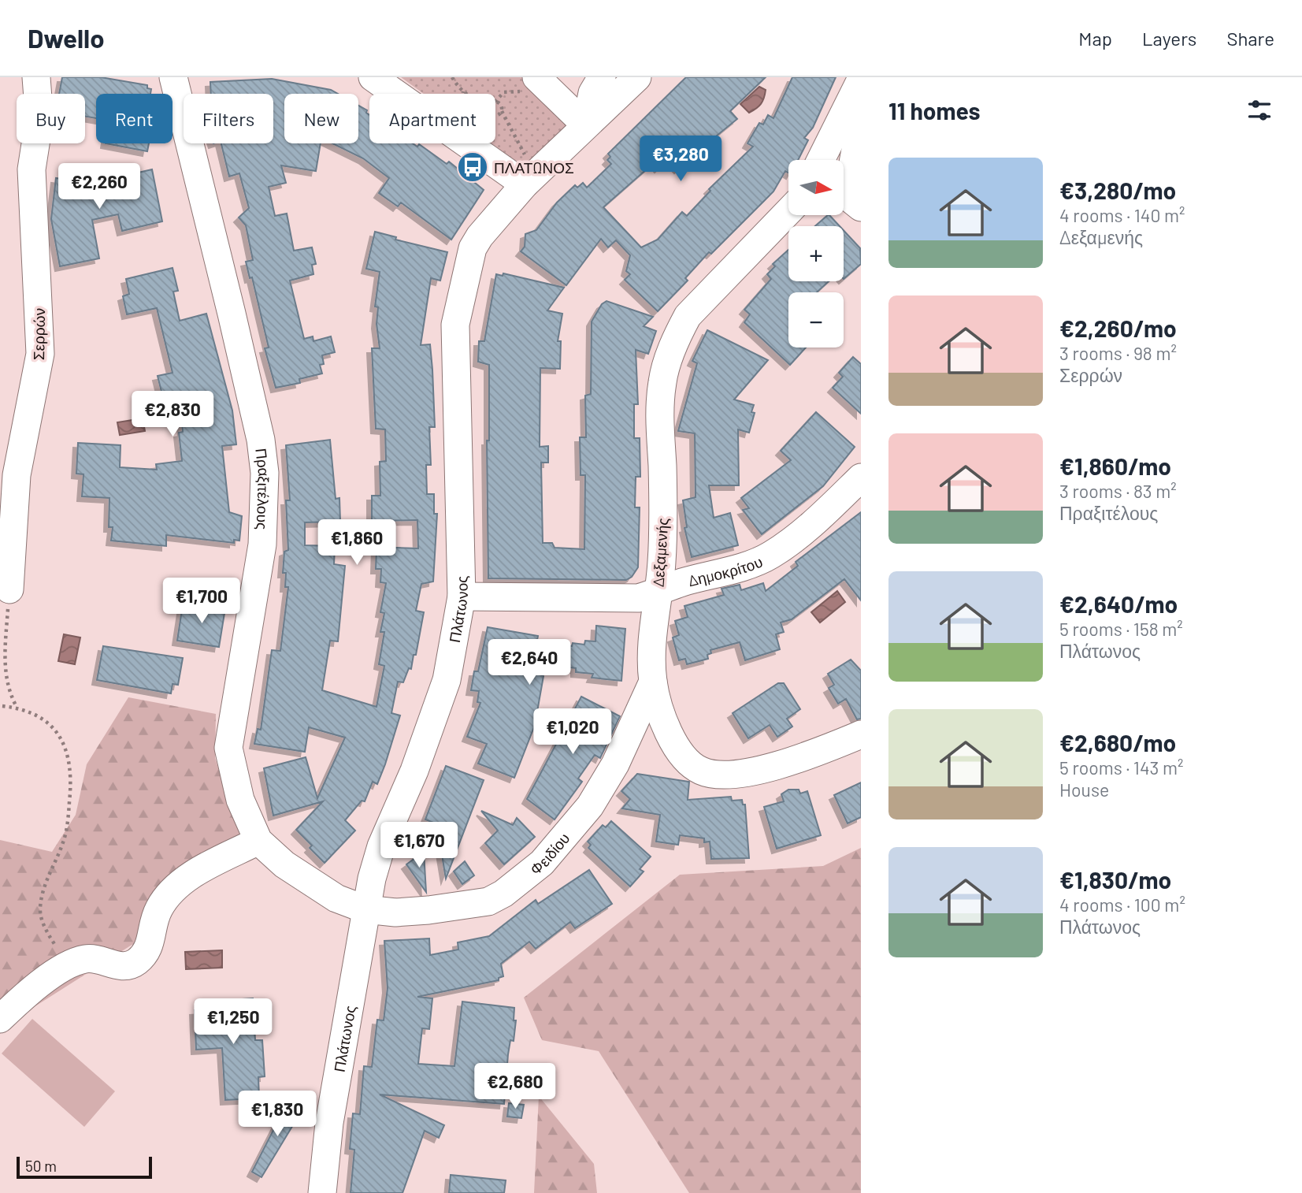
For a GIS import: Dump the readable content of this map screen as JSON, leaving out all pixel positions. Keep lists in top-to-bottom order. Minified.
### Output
{"streets":{"street":["Σερρών","Πραξιτέλους","Δεξαμενής","Δημοκρίτου","Πλάτωνος","Φειδίου"]},"crossings":[["Πραξιτέλους","Πλάτωνος"],["Πραξιτέλους","Φειδίου"],["Δεξαμενής","Δημοκρίτου"],["Δεξαμενής","Φειδίου"],["Δημοκρίτου","Πλάτωνος"],["Πλάτωνος","Φειδίου"]],"places":{"bus stop":["ΠΛΑΤΩΝΟΣ"]},"scale_bar":"50 m","north":"right","page":{"header":"Dwello","nav":["Map","Layers","Share"],"heading":"11 homes","chip":["Buy","Rent","Filters","New","Apartment"],"price":["€3,280","€2,260","€2,830","€1,860","€1,700","€2,640","€1,020","€1,670","€1,250","€2,680","€1,830"],"list":[{"name":"€3,280/mo","note":"4 rooms · 140 m² · Δεξαμενής"},{"name":"€2,260/mo","note":"3 rooms · 98 m² · Σερρών"},{"name":"€1,860/mo","note":"3 rooms · 83 m² · Πραξιτέλους"},{"name":"€2,640/mo","note":"5 rooms · 158 m² · Πλάτωνος"},{"name":"€2,680/mo","note":"5 rooms · 143 m² · House"},{"name":"€1,830/mo","note":"4 rooms · 100 m² · Πλάτωνος"}],"map_buttons":["+","−"],"scale":"50 m"}}
